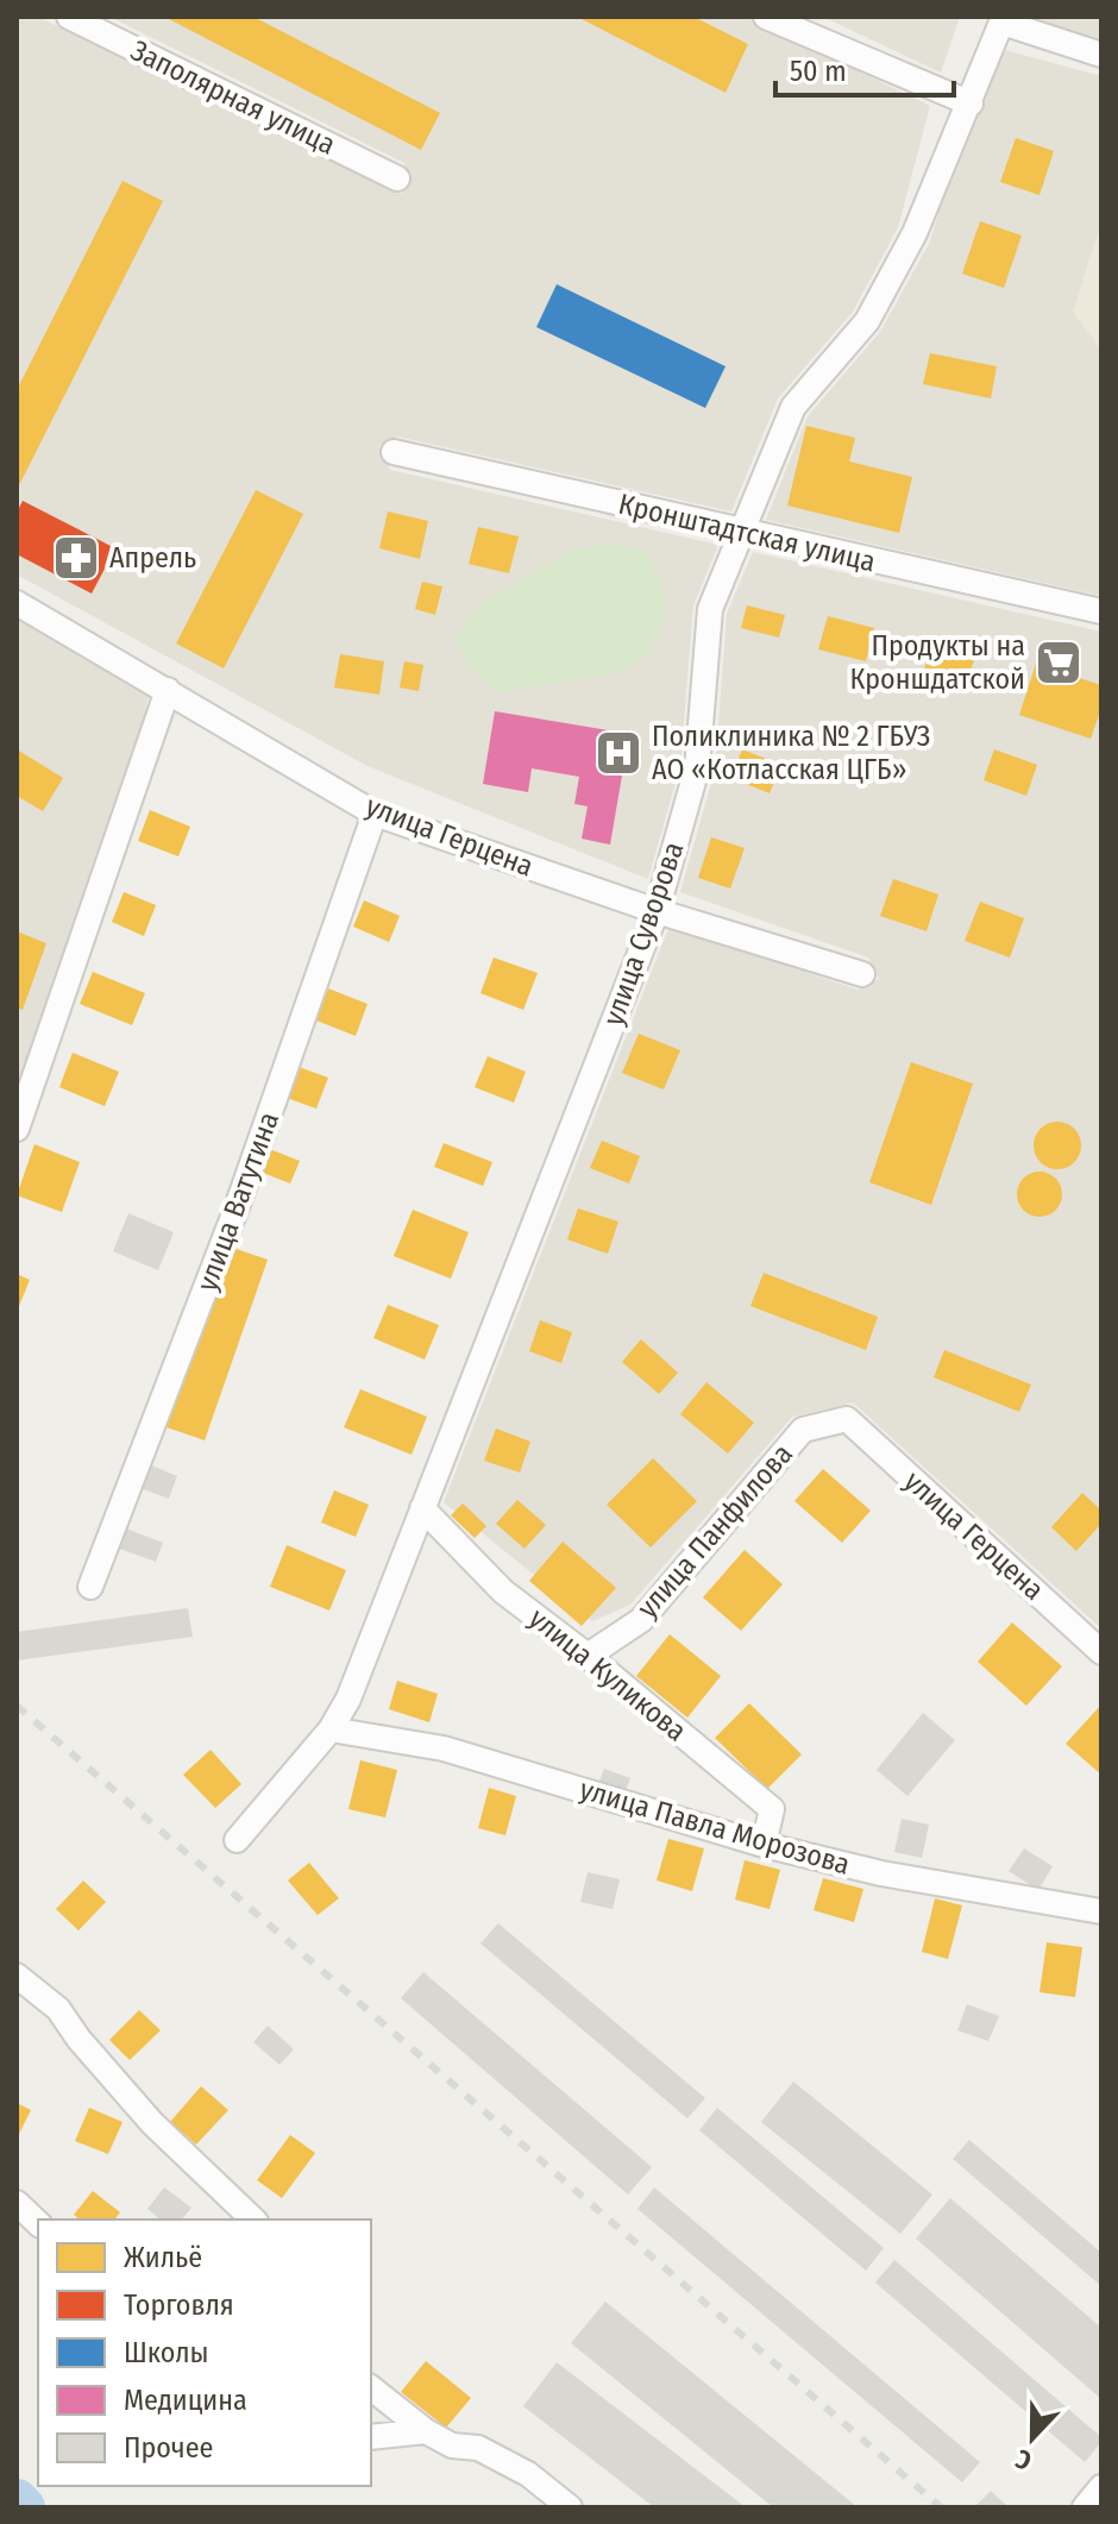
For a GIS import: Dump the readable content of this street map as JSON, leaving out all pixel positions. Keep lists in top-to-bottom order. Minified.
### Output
{"streets":{"street":["Заполярная улица","Кронштадтская улица","улица Герцена","улица Суворова","улица Ватутина","улица Панфилова","улица Куликова","улица Павла Морозова"]},"crossings":[["Кронштадтская улица","улица Суворова"],["улица Герцена","улица Суворова"],["улица Герцена","улица Ватутина"],["улица Герцена","улица Панфилова"],["улица Суворова","улица Куликова"],["улица Суворова","улица Павла Морозова"],["улица Панфилова","улица Куликова"],["улица Куликова","улица Павла Морозова"]],"places":{"pharmacy":["Апрель"],"supermarket":["Продукты на Кроншдатской"],"hospital":["Поликлиника № 2 ГБУЗ АО «Котласская ЦГБ»"]},"legend":["Жильё","Торговля","Школы","Медицина","Прочее"],"scale_bar":"50 m","north":"bottom"}
